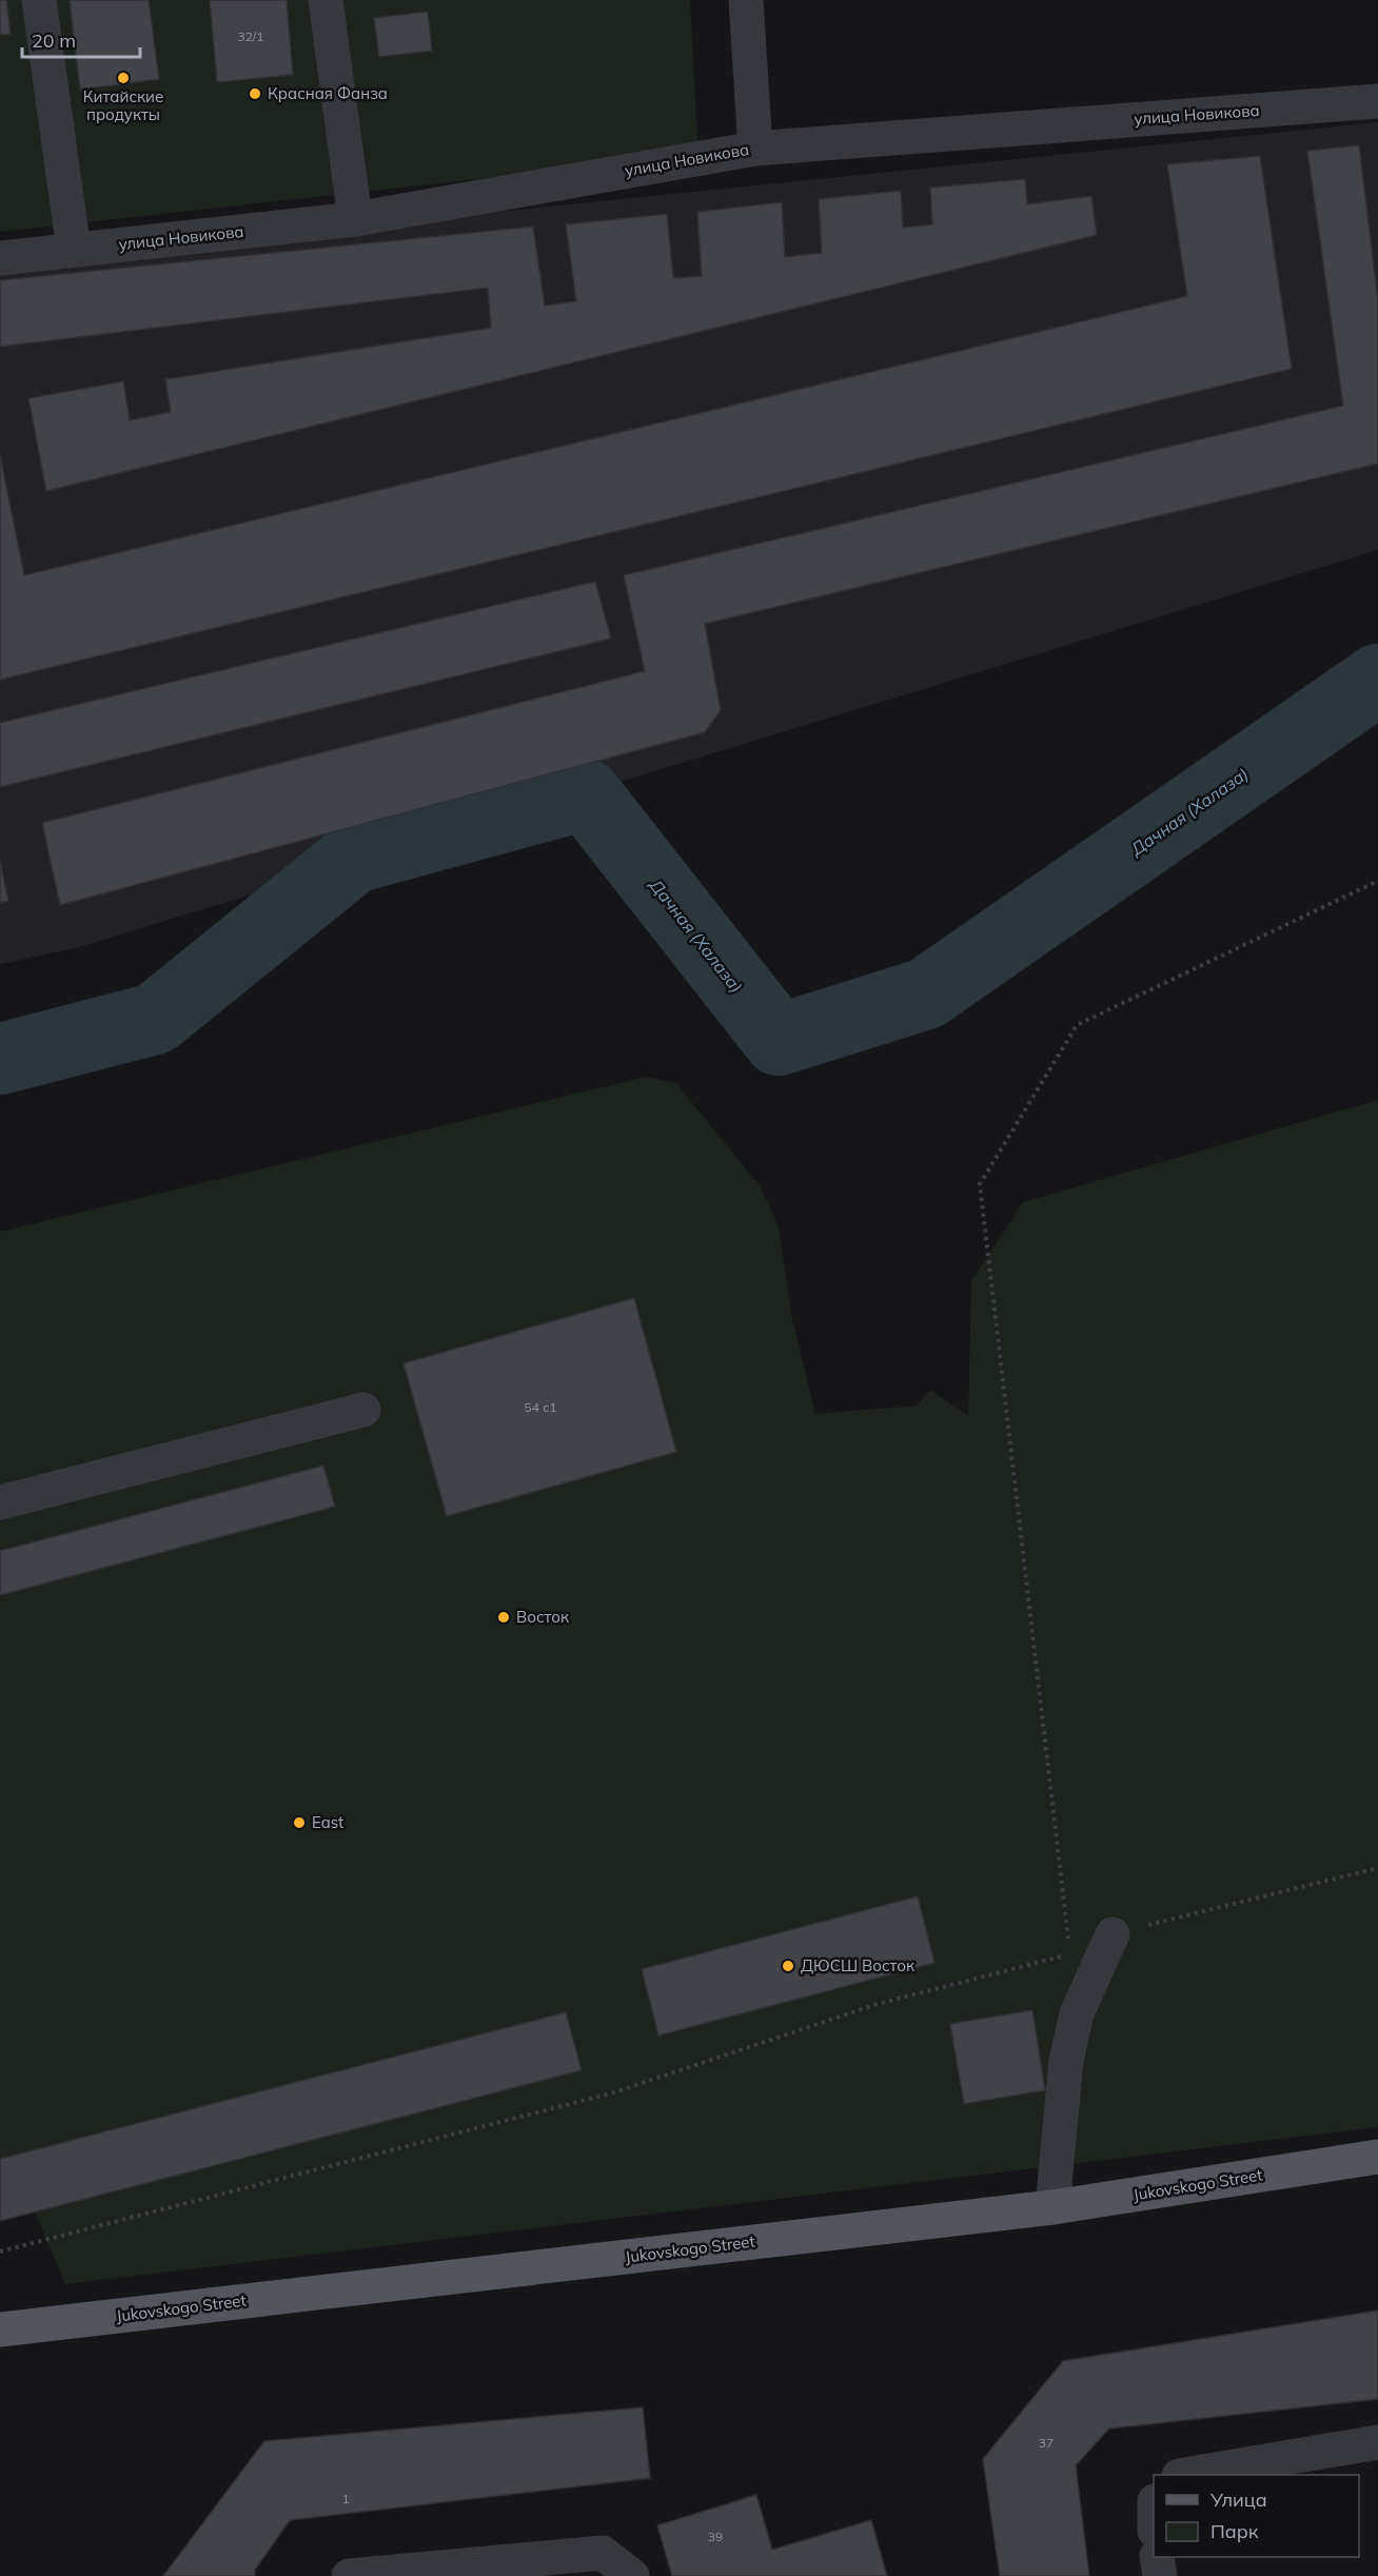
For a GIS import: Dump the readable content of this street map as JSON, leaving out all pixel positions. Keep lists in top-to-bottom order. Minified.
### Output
{"streets":{"main road":["Jukovskogo Street"],"street":["улица Новикова"]},"water":["Дачная (Халаза)"],"places":["Китайские продукты","Красная Фанза","Восток","East","ДЮСШ Восток"],"house_numbers":["32/1","54 с1","37","1","39"],"legend":["Улица","Парк"],"scale_bar":"20 m"}
